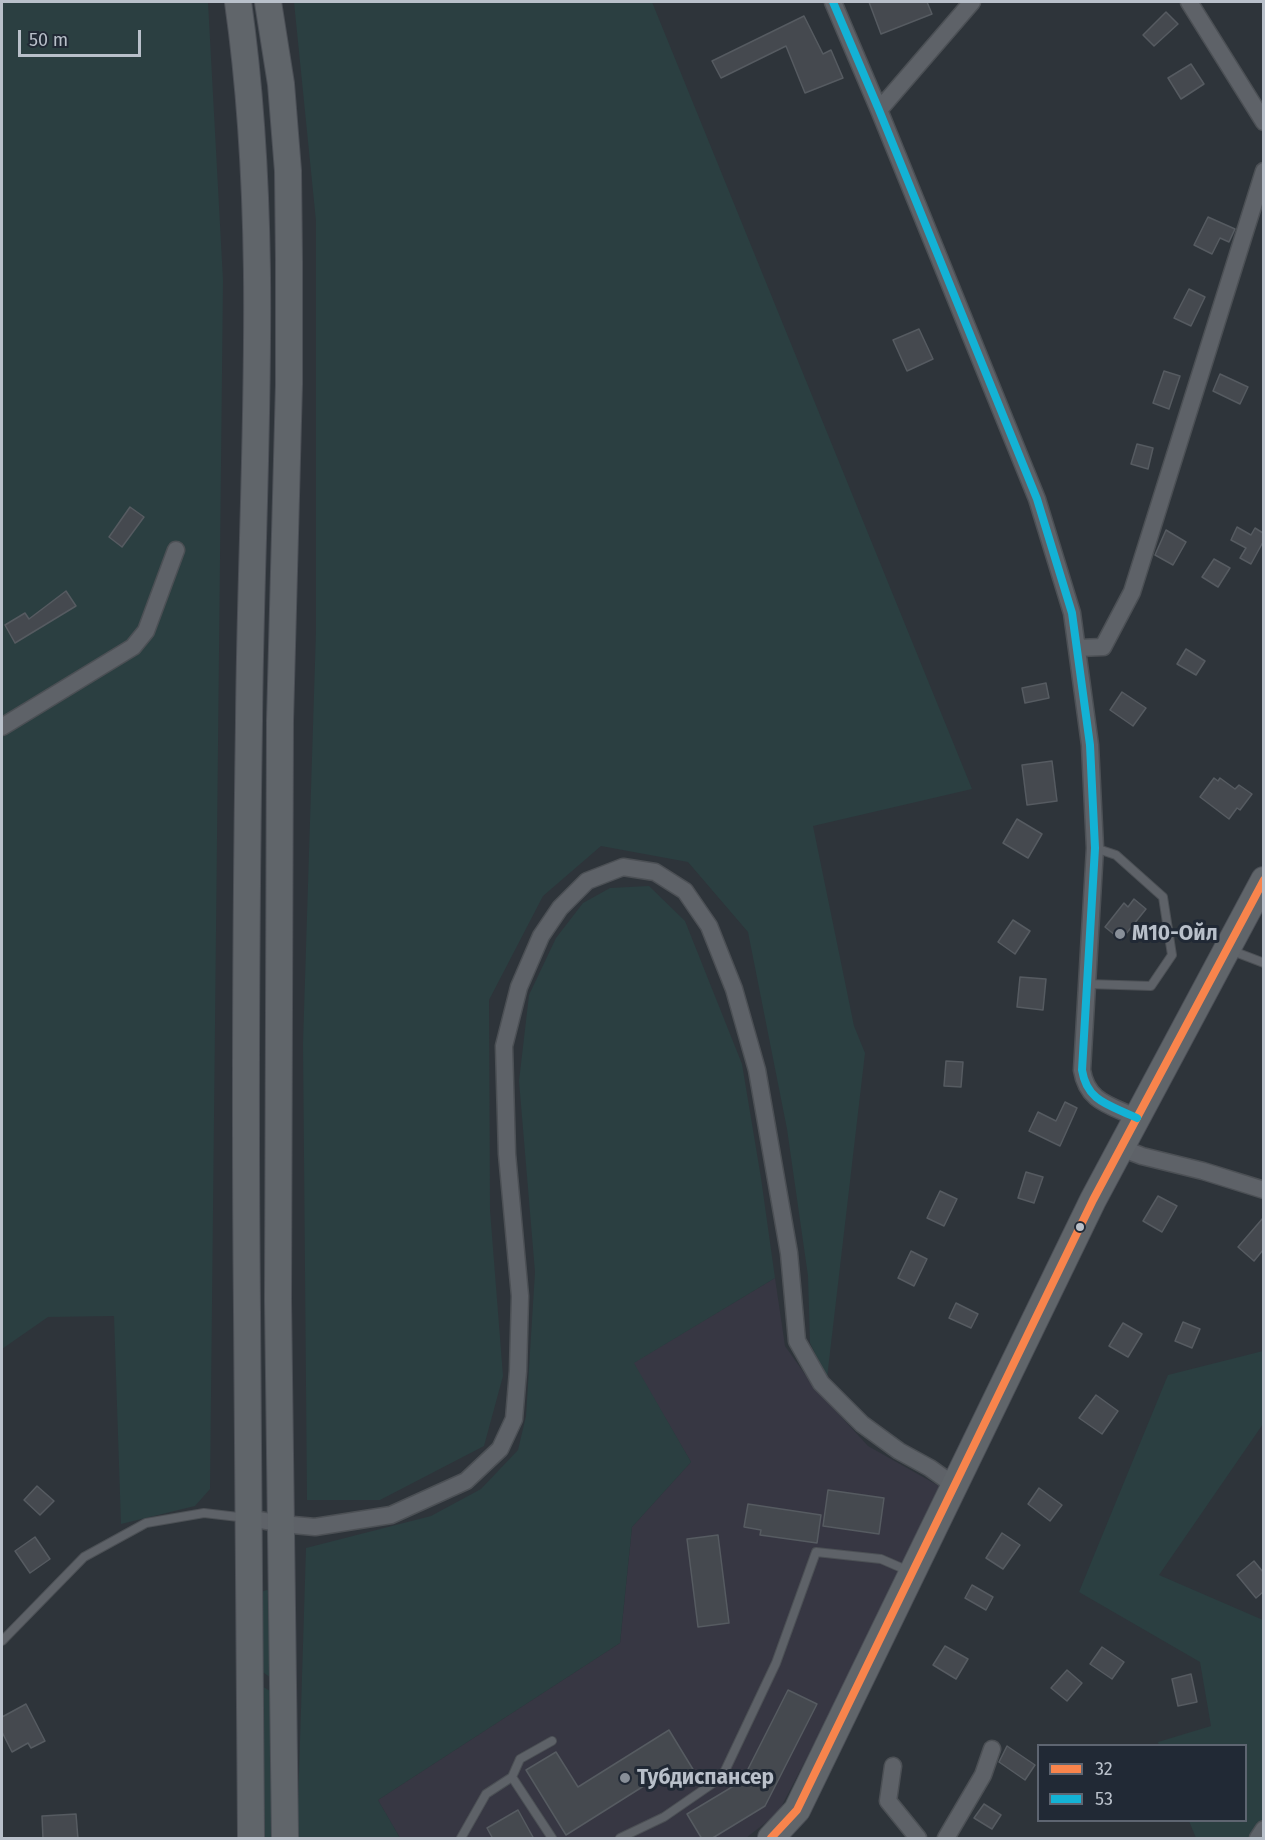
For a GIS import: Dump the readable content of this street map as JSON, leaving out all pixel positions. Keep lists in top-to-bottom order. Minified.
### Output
{"places":["М10-Ойл","Тубдиспансер"],"lines":["transit line 53","transit line 32"],"legend":["32","53"],"scale_bar":"50 m"}
